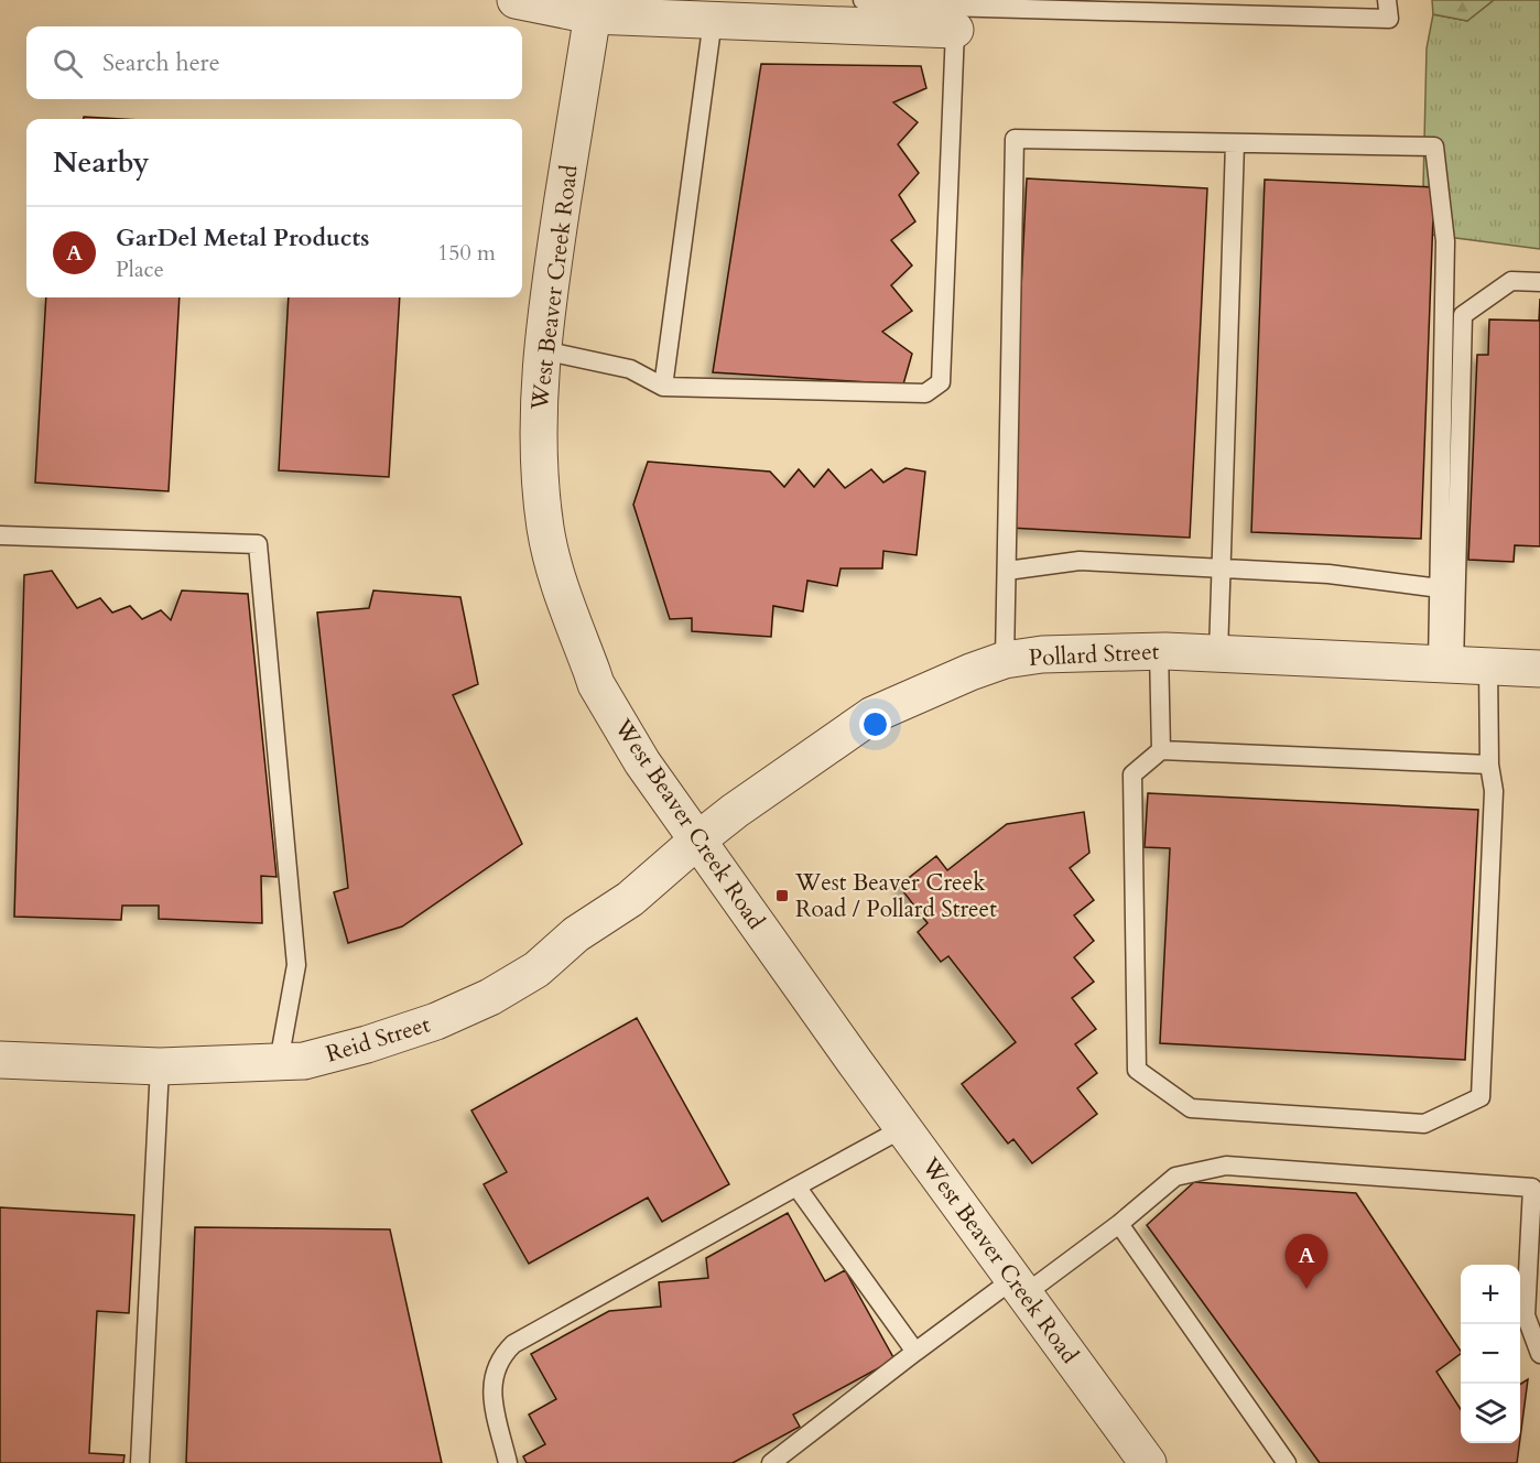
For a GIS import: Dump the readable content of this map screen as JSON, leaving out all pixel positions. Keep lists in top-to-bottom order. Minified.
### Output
{"streets":{"street":["West Beaver Creek Road","Pollard Street","Reid Street"]},"crossings":[["West Beaver Creek Road","Pollard Street"],["West Beaver Creek Road","Reid Street"],["Pollard Street","Reid Street"]],"places":{"transit":["West Beaver Creek Road / Pollard Street"]},"page":{"search":"Search here","heading":"Nearby","list":[{"mark":"A","name":"GarDel Metal Products","note":"Place","value":"150 m"}],"pins":"A","map_buttons":["+","−"]}}
